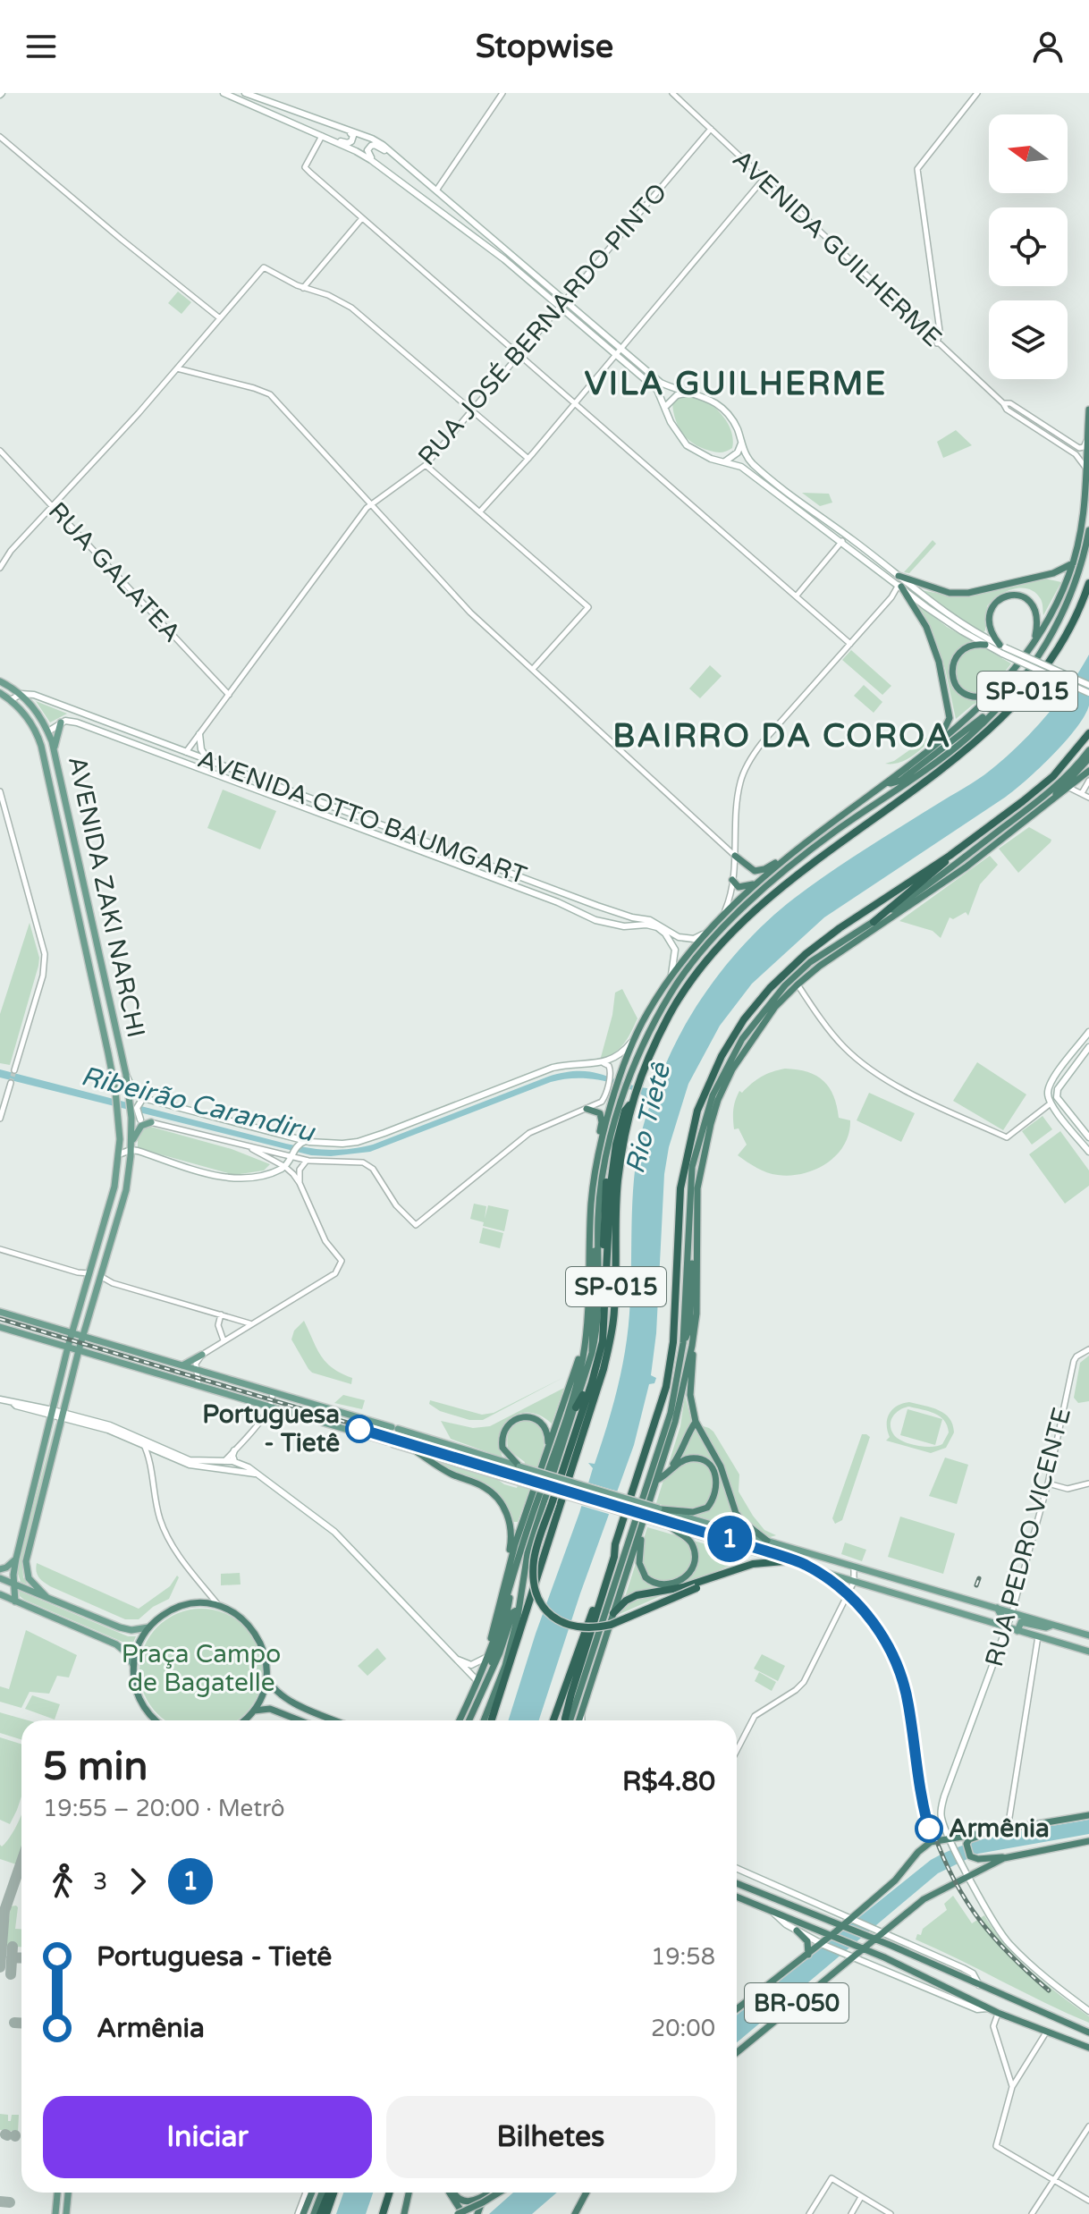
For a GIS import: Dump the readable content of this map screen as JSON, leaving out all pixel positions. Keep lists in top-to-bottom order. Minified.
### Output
{"streets":{"highway":["SP-015","BR-050"],"main road":["AVENIDA OTTO BAUMGART","AVENIDA ZAKI NARCHI","RUA PEDRO VICENTE"],"street":["AVENIDA GUILHERME","RUA JOSÉ BERNARDO PINTO","RUA GALATEA"]},"crossings":[["AVENIDA GUILHERME","RUA JOSÉ BERNARDO PINTO"],["RUA JOSÉ BERNARDO PINTO","RUA GALATEA"],["RUA JOSÉ BERNARDO PINTO","AVENIDA OTTO BAUMGART"],["AVENIDA OTTO BAUMGART","AVENIDA ZAKI NARCHI"],["RUA PEDRO VICENTE","BR-050"]],"districts":["VILA GUILHERME","BAIRRO DA COROA"],"water":["Ribeirão Carandiru","Rio Tietê"],"parks":["Praça Campo de Bagatelle"],"places":["Portuguesa - Tietê","Armênia"],"lines":["metro line 1"],"north":"left","page":{"header":"Stopwise","on_map":"1","heading":["5 min","19:55 – 20:00 · Metrô","R$4.80"],"legs":["3","1"],"list":[{"name":"Portuguesa - Tietê","value":"19:58"},{"name":"Armênia","value":"20:00"}],"buttons":["Iniciar","Bilhetes"]}}
